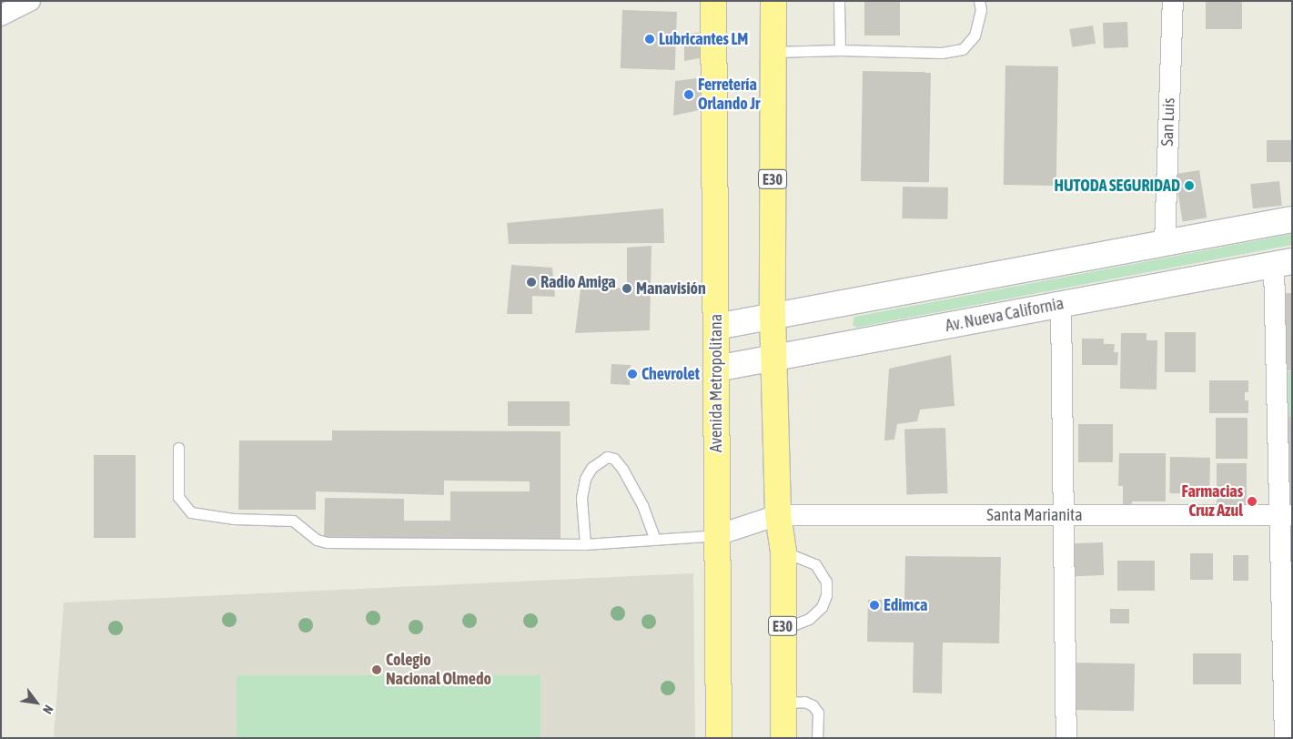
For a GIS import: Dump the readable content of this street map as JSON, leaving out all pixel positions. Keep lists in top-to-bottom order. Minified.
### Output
{"streets":{"highway":["E30","Avenida Metropolitana"],"street":["San Luis","Av. Nueva California","Santa Marianita"]},"crossings":[["E30","Av. Nueva California"],["E30","Santa Marianita"],["Av. Nueva California","Avenida Metropolitana"],["Avenida Metropolitana","Santa Marianita"]],"places":["Lubricantes LM","Ferretería Orlando Jr","HUTODA SEGURIDAD","Radio Amiga","Manavisión","Chevrolet","Farmacias Cruz Azul","Edimca","Colegio Nacional Olmedo"],"north":"bottom right"}
